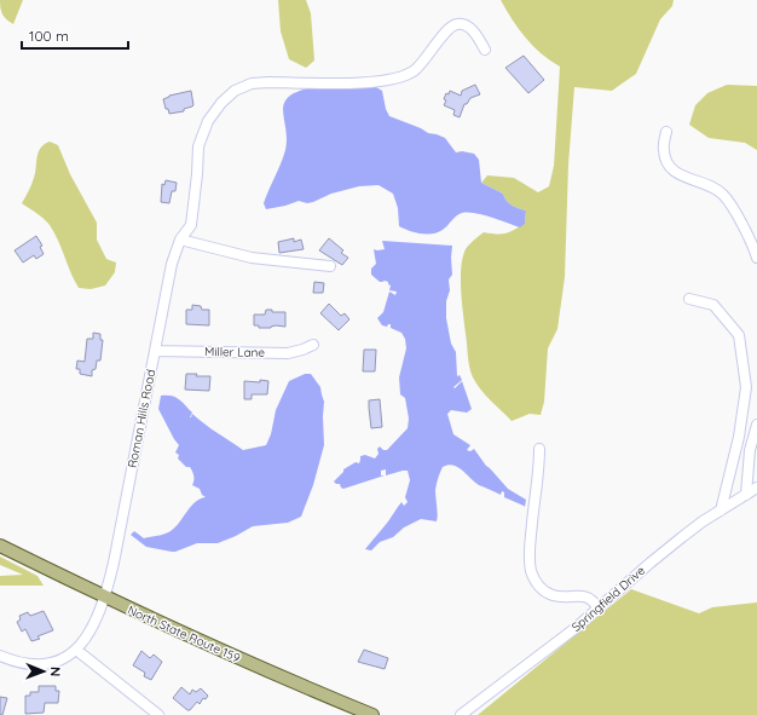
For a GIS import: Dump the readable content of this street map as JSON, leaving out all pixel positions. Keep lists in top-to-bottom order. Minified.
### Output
{"streets":{"main road":["North State Route 159"],"street":["Miller Lane","Roman Hills Road","Springfield Drive"]},"crossings":[["Miller Lane","Roman Hills Road"],["Roman Hills Road","North State Route 159"]],"scale_bar":"100 m","north":"right"}
